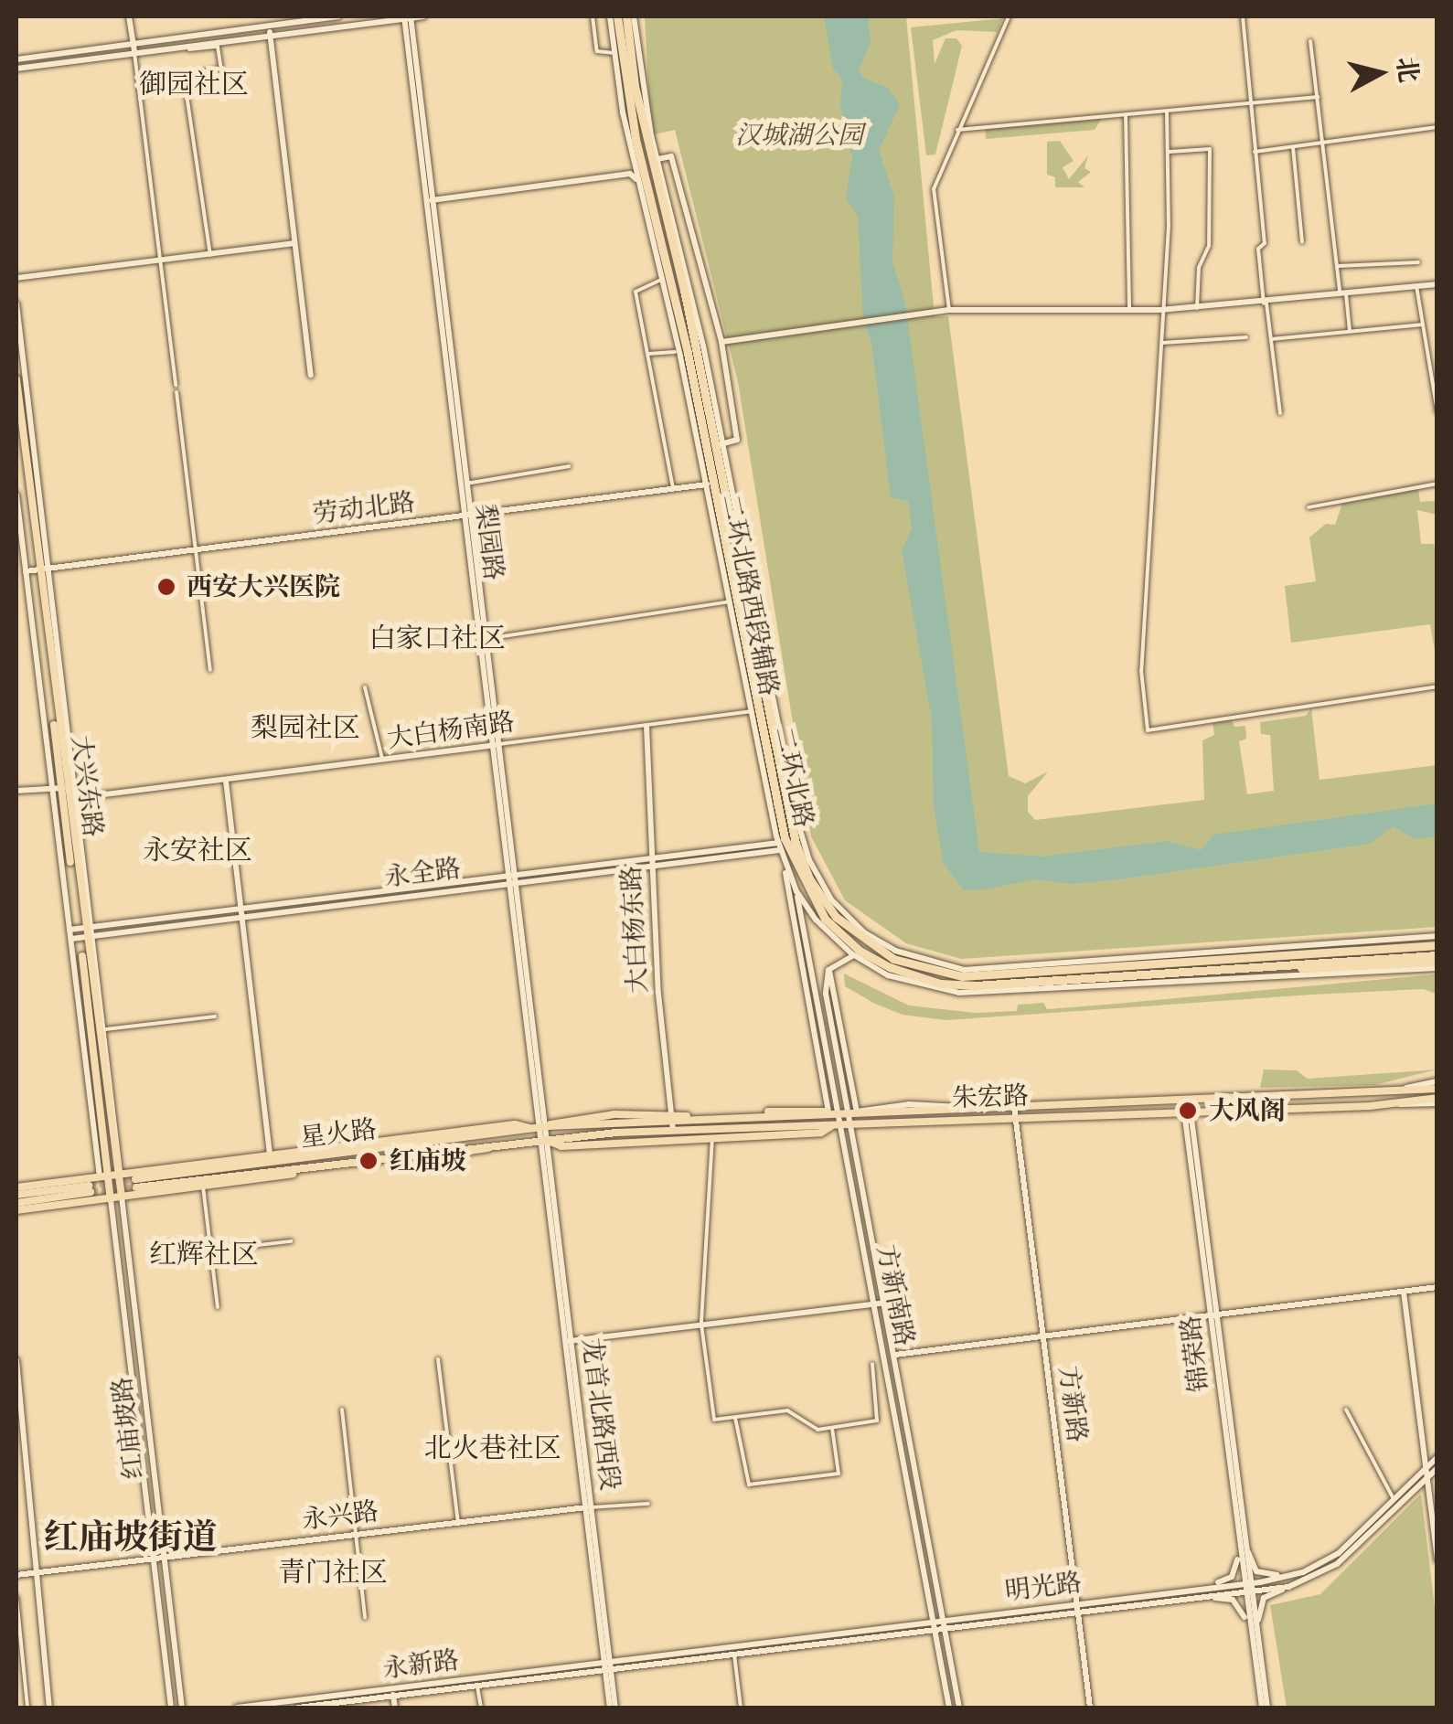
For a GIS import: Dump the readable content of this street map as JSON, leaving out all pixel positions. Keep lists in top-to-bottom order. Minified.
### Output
{"streets":{"highway":["二环北路"],"main road":["劳动北路","梨园路","二环北路西段辅路","大白杨南路","大兴东路","永全路","大白杨东路","朱宏路","星火路","方新南路","锦荣路","方新路","龙首北路西段","红庙坡路","永兴路","明光路","永新路"]},"crossings":[["劳动北路","梨园路"],["劳动北路","二环北路西段辅路"],["劳动北路","大兴东路"],["梨园路","大白杨南路"],["梨园路","永全路"],["梨园路","朱宏路"],["梨园路","星火路"],["梨园路","龙首北路西段"],["二环北路西段辅路","大白杨南路"],["二环北路西段辅路","二环北路"],["二环北路西段辅路","永全路"],["二环北路西段辅路","方新南路"],["大白杨南路","大白杨东路"],["大兴东路","永全路"],["大兴东路","红庙坡路"],["永全路","大白杨东路"],["大白杨东路","朱宏路"],["朱宏路","星火路"],["朱宏路","方新南路"],["朱宏路","锦荣路"],["朱宏路","方新路"],["朱宏路","龙首北路西段"],["星火路","龙首北路西段"],["方新南路","明光路"],["锦荣路","明光路"],["方新路","明光路"],["龙首北路西段","永兴路"],["龙首北路西段","明光路"],["龙首北路西段","永新路"],["红庙坡路","永兴路"],["明光路","永新路"]],"districts":["御园社区","白家口社区","梨园社区","永安社区","红辉社区","北火巷社区","红庙坡街道","青门社区"],"parks":["汉城湖公园"],"places":["西安大兴医院","大风阁","红庙坡"],"north":"right"}
